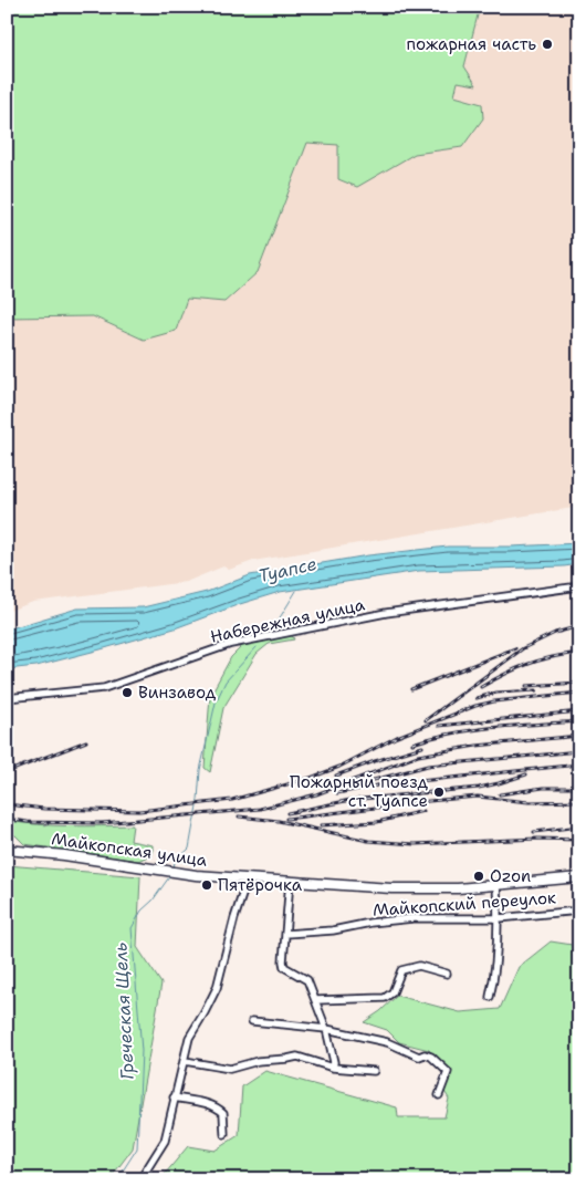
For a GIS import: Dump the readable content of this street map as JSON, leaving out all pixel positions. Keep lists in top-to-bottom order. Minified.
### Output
{"streets":{"main road":["Майкопская улица"],"street":["Набережная улица","Майкопский переулок"]},"water":["Туапсе","Греческая Щель"],"places":["пожарная часть","Винзавод","Пожарный поезд ст. Туапсе","Ozon","Пятёрочка"]}
